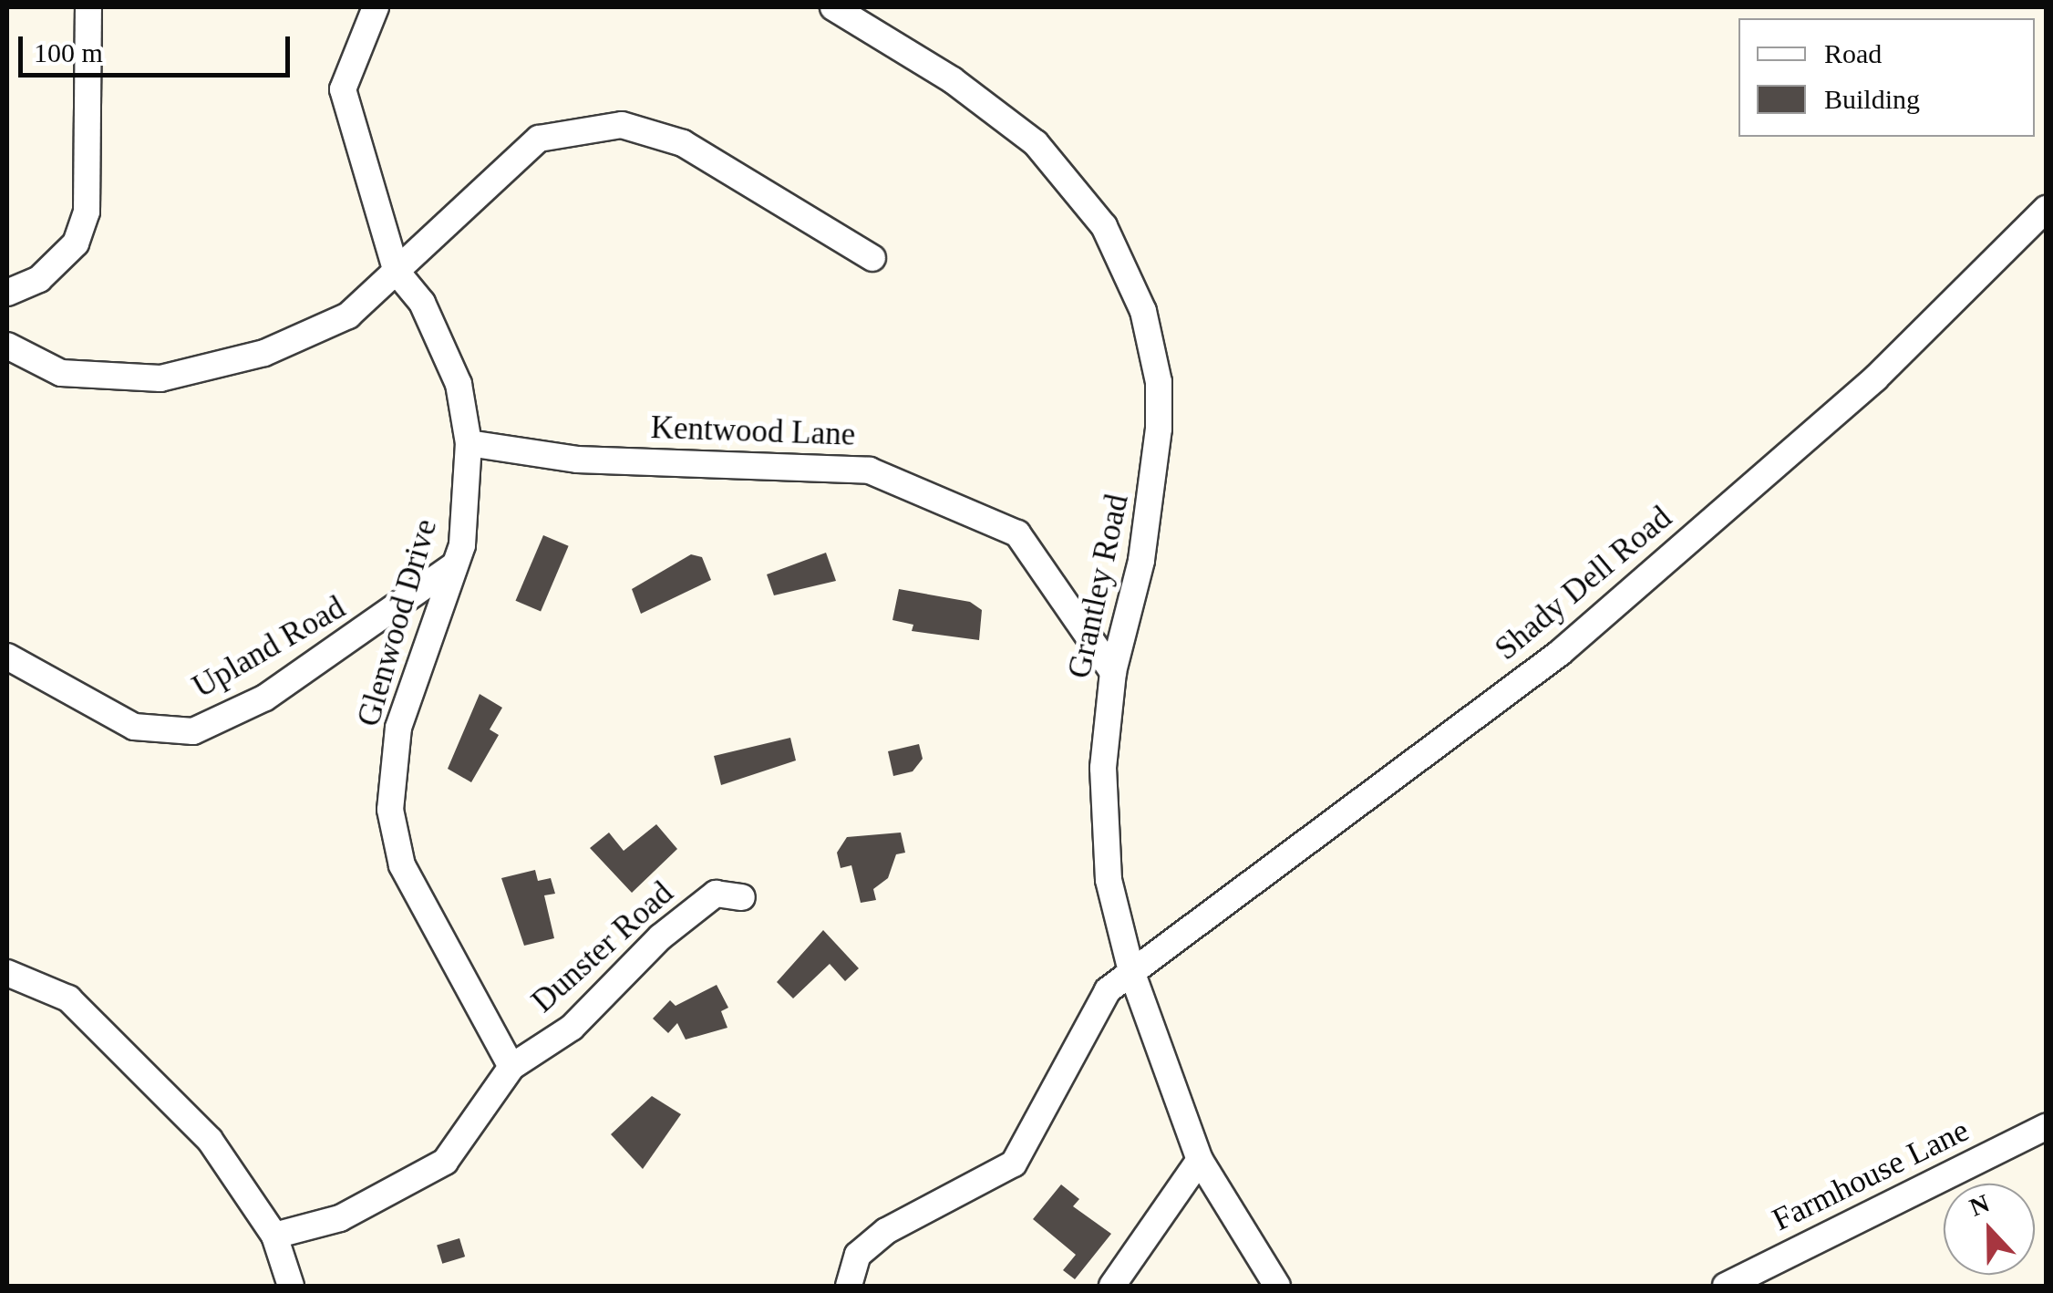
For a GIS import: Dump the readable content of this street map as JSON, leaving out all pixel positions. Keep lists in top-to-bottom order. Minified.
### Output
{"streets":{"street":["Kentwood Lane","Shady Dell Road","Grantley Road","Glenwood Drive","Upland Road","Dunster Road","Farmhouse Lane"]},"crossings":[["Kentwood Lane","Grantley Road"],["Kentwood Lane","Glenwood Drive"],["Shady Dell Road","Grantley Road"],["Glenwood Drive","Upland Road"],["Glenwood Drive","Dunster Road"]],"legend":["Road","Building"],"scale_bar":"100 m","north":"top"}
